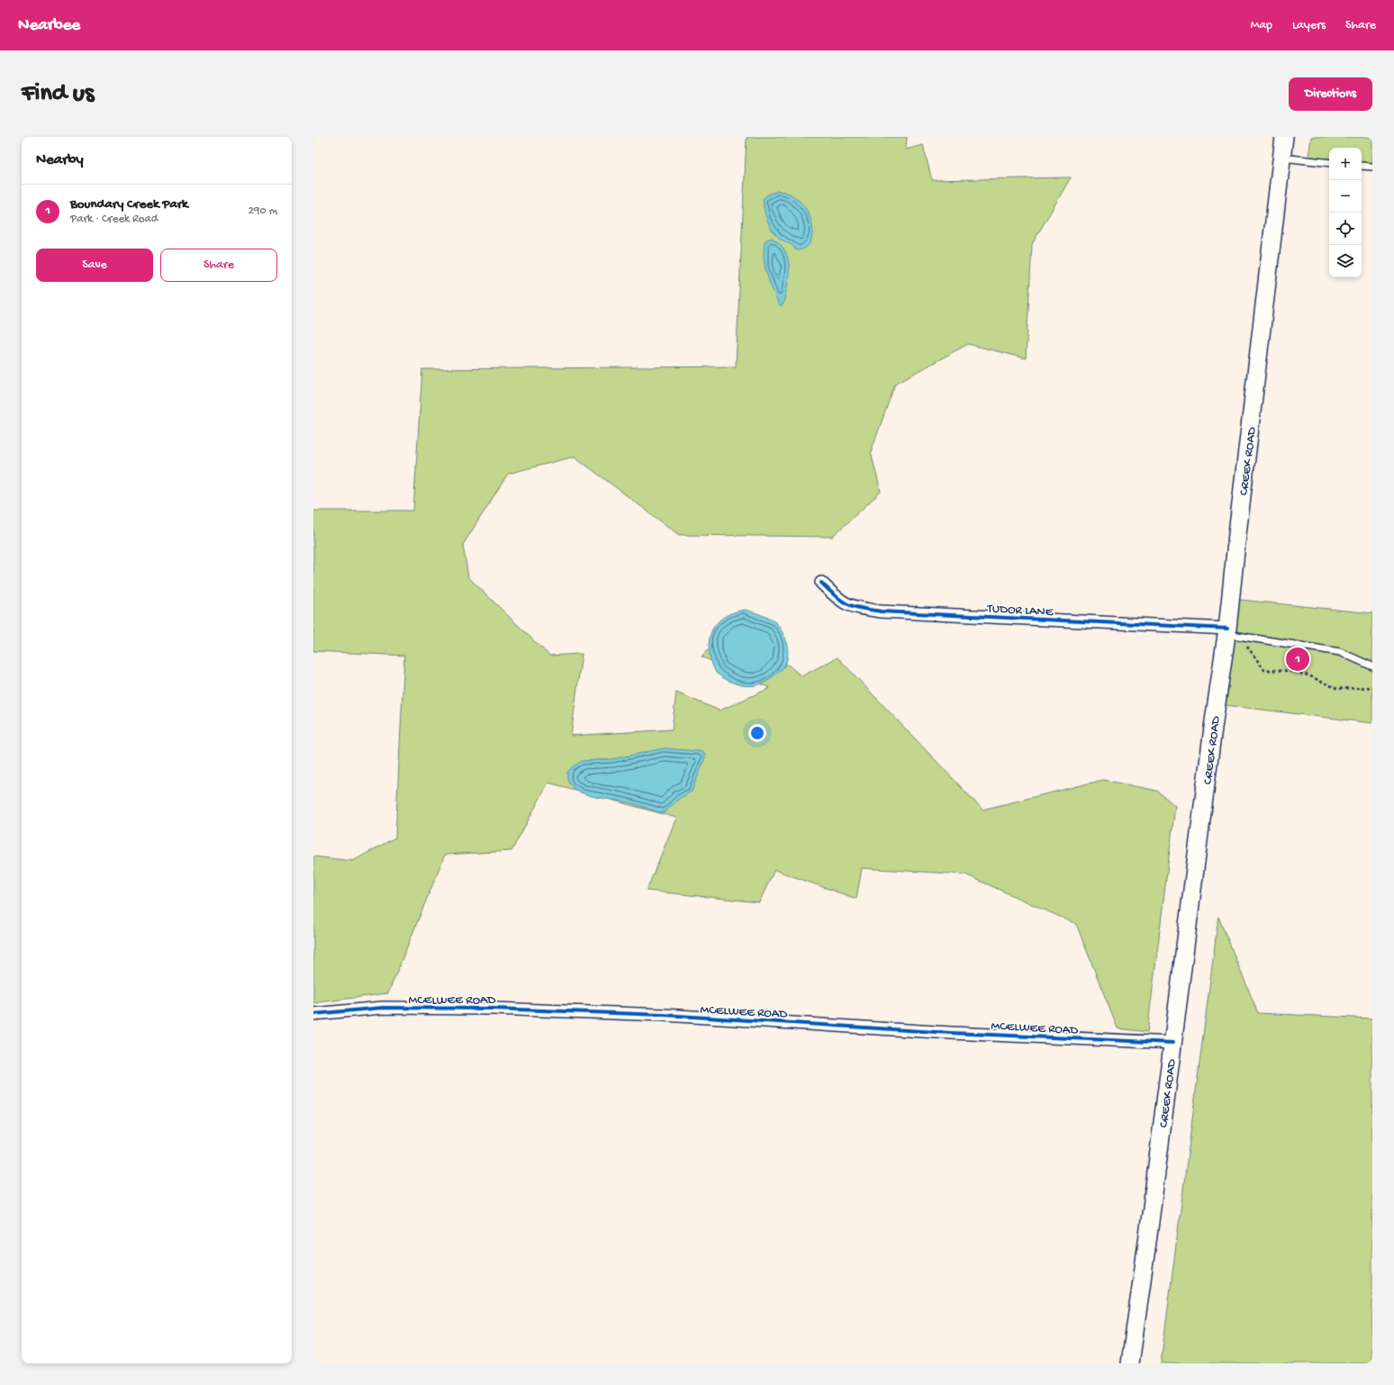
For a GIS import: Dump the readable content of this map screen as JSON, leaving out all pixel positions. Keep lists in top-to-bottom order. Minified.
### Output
{"streets":{"main road":["CREEK ROAD"],"street":["TUDOR LANE","MCELWEE ROAD"]},"crossings":[["CREEK ROAD","TUDOR LANE"],["CREEK ROAD","MCELWEE ROAD"]],"page":{"header":"Nearbee","nav":["Map","Layers","Share"],"buttons":["Directions",["Save","Share"]],"title":"Find us","heading":"Nearby","map_buttons":["+","−"],"list":[{"mark":"1","name":"Boundary Creek Park","note":"Park · Creek Road","value":"290 m"}],"pins":"1"}}
